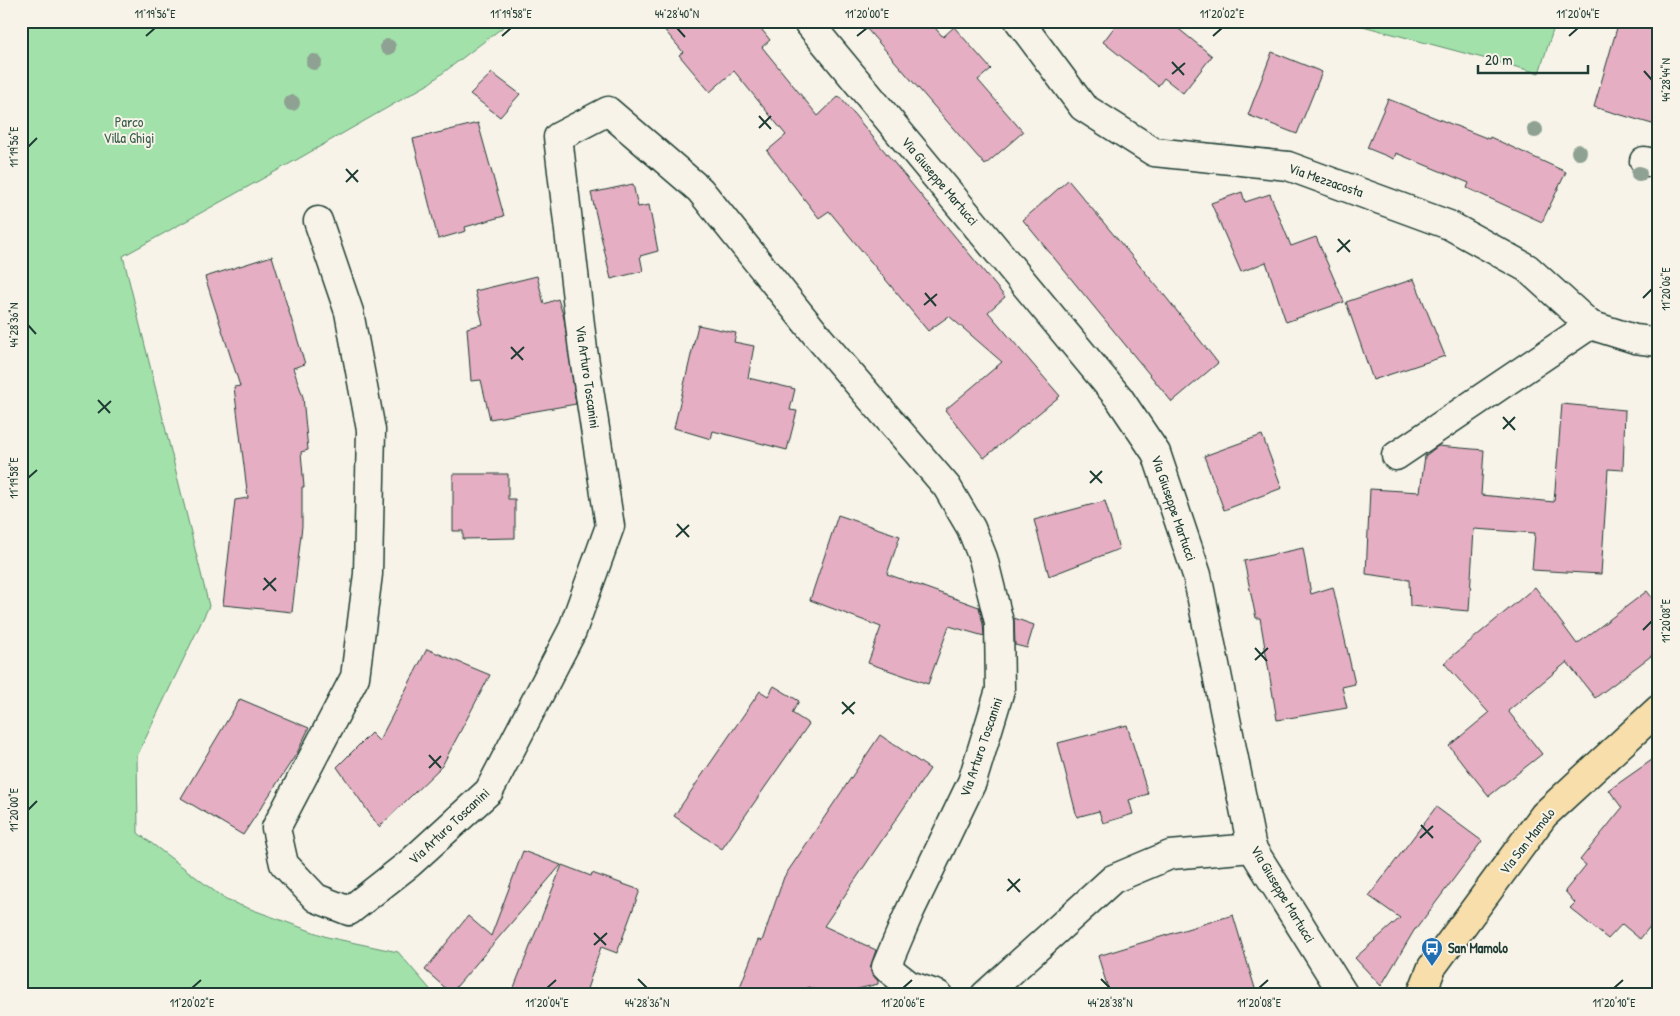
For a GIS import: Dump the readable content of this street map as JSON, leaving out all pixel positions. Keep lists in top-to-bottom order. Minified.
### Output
{"streets":{"main road":["Via San Mamolo"],"street":["Via Mezzacosta","Via Giuseppe Martucci","Via Arturo Toscanini"]},"parks":["Parco Villa Ghigi"],"places":{"bus stop":["San Mamolo"]},"scale_bar":"20 m","coordinates":["11°19'56\"E","11°19'58\"E","44°28'40\"N","11°20'00\"E","11°20'02\"E","11°20'04\"E","44°28'44\"N","11°20'06\"E","44°28'36\"N","11°20'08\"E","44°28'38\"N","11°20'10\"E"]}
